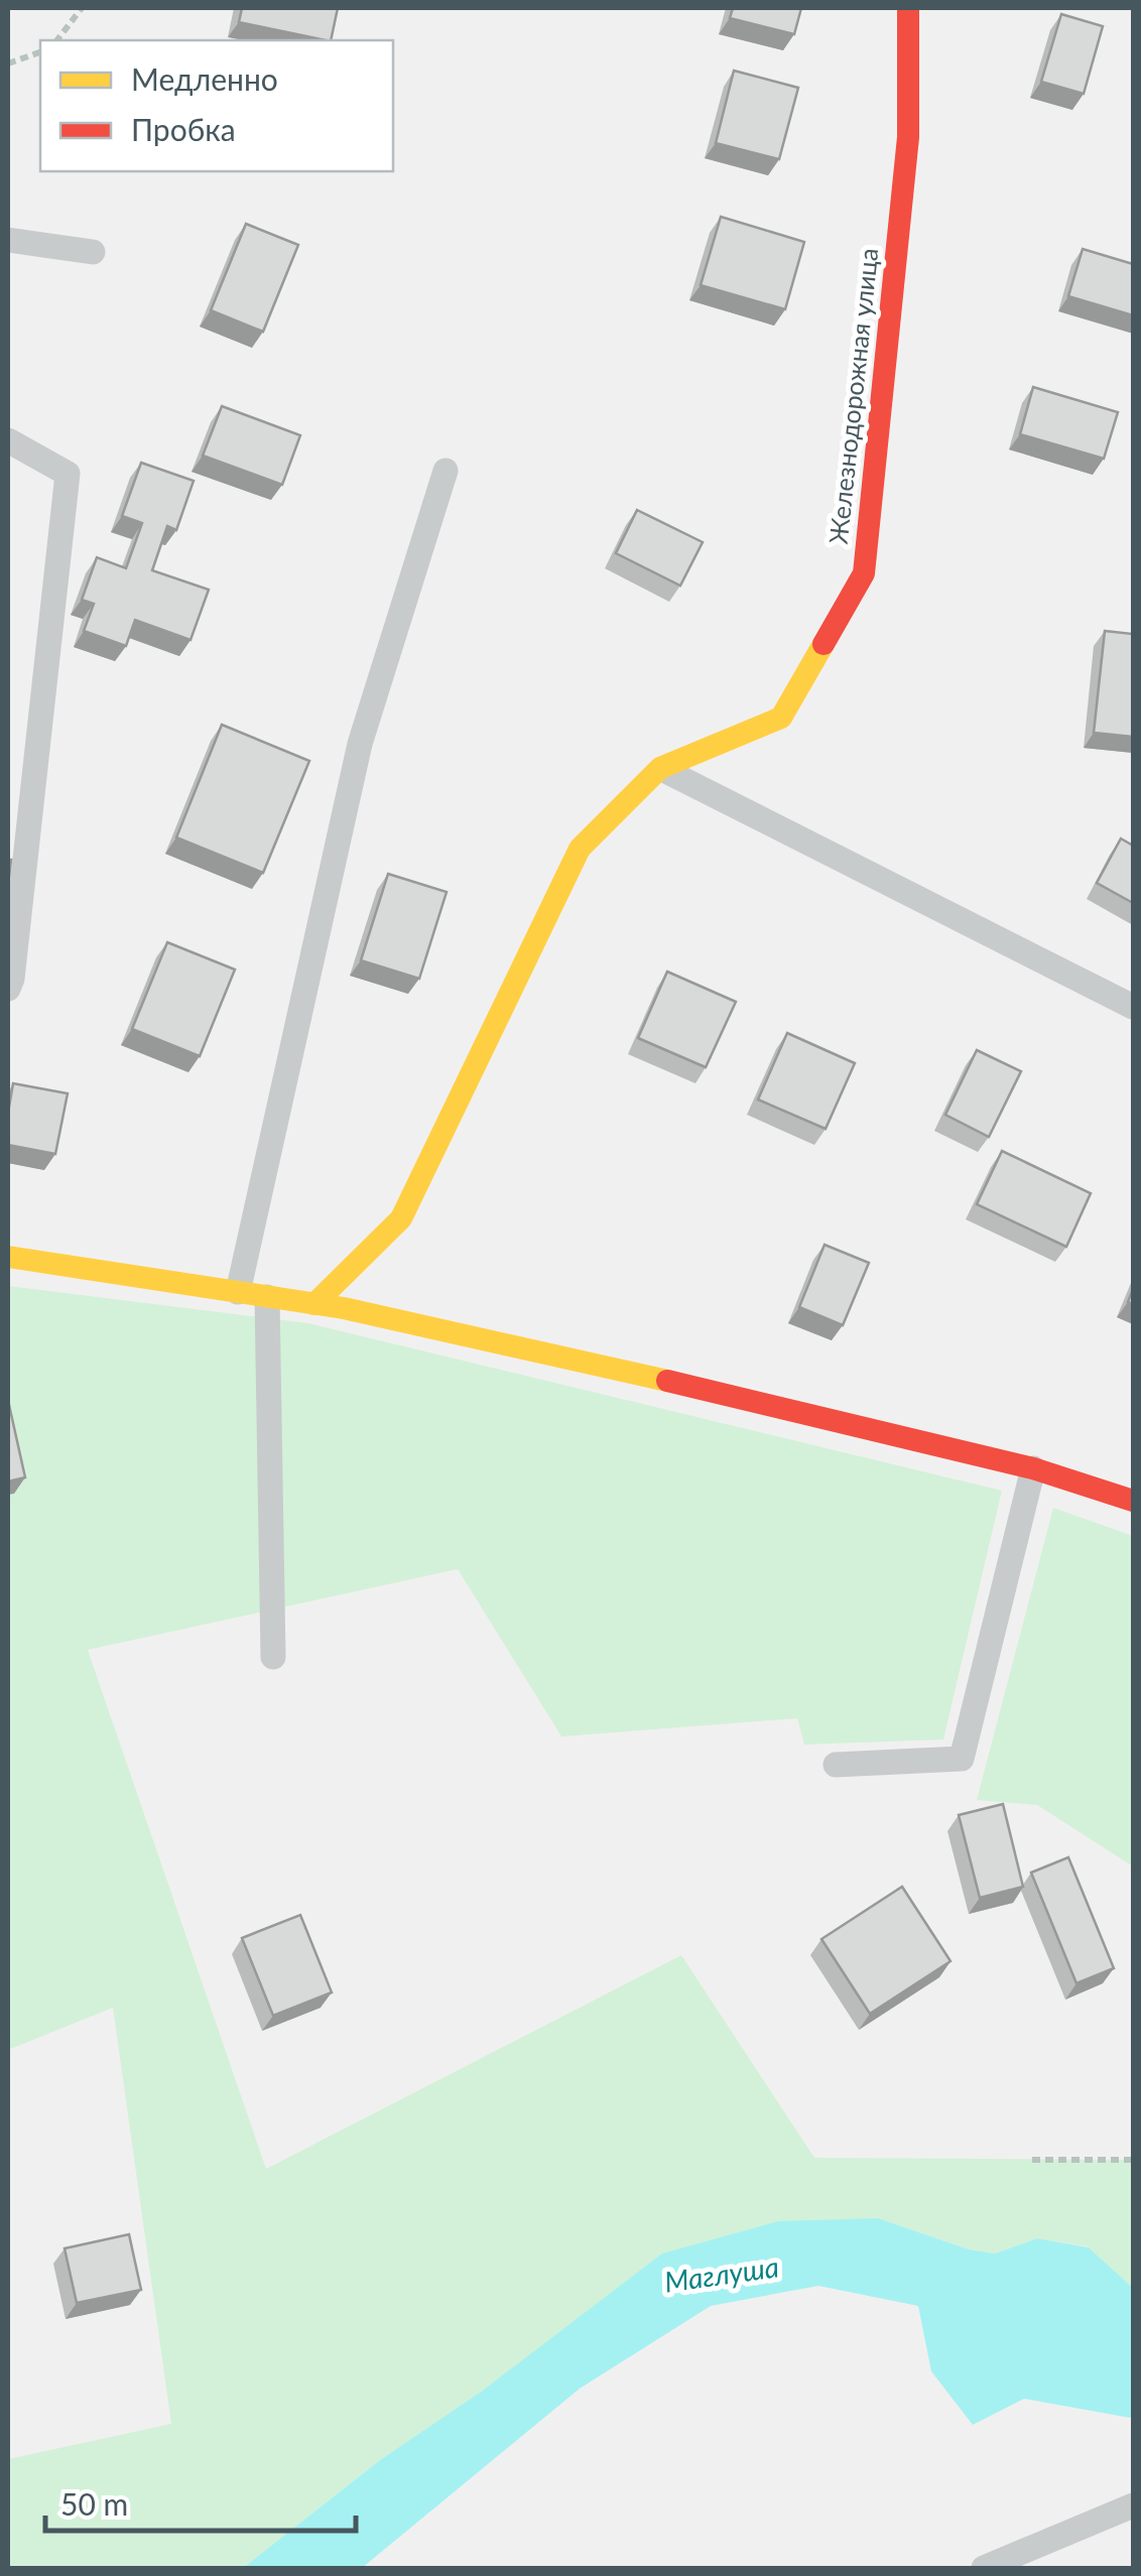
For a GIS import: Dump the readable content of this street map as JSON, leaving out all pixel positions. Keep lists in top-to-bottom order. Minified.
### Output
{"streets":{"street":["Железнодорожная улица"]},"water":["Маглуша"],"legend":["Медленно","Пробка"],"scale_bar":"50 m"}
